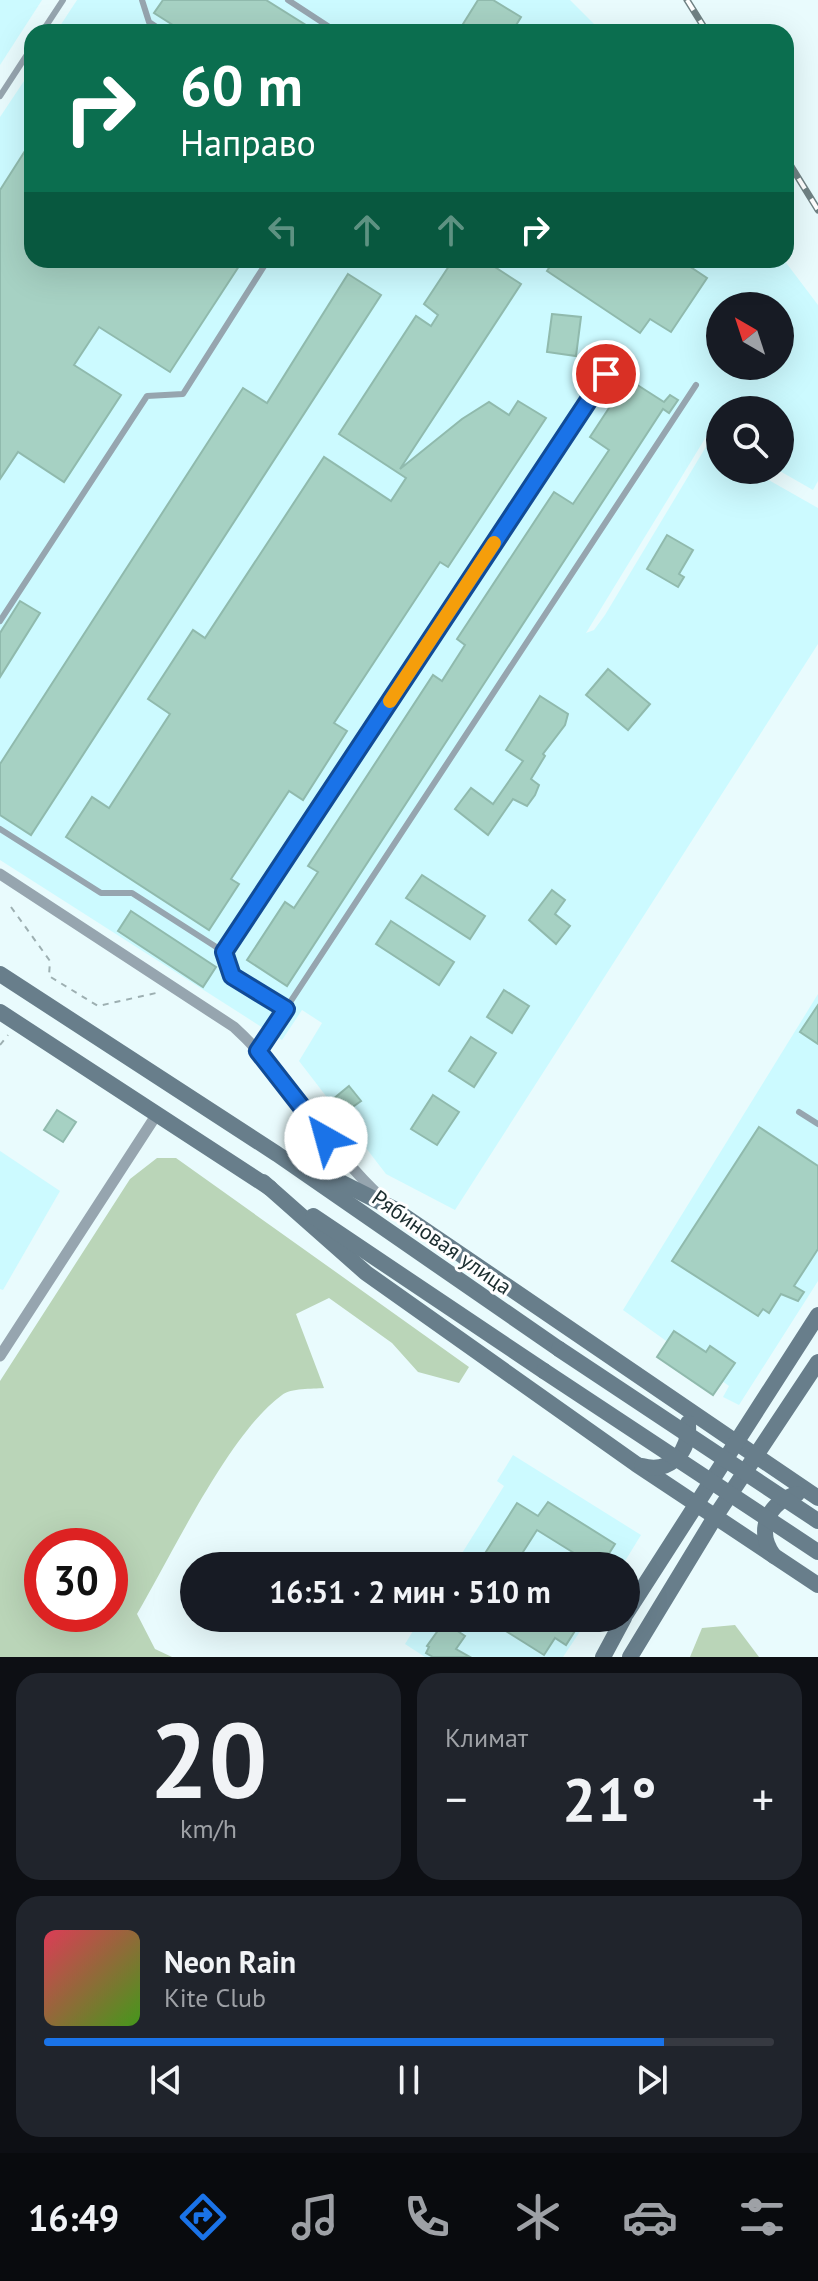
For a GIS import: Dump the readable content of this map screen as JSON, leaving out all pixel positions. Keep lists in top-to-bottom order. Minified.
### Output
{"streets":{"main road":["Рябиновая улица"]},"north":"top left","page":{"turn":["60 m","Направо"],"limit":"30","trip":"16:51 · 2 мин · 510 m","tile":[["20","km/h"],"Климат"],"heat":["−","21°","+"],"song":["Neon Rain","Kite Club"],"tabs":"16:49"}}
